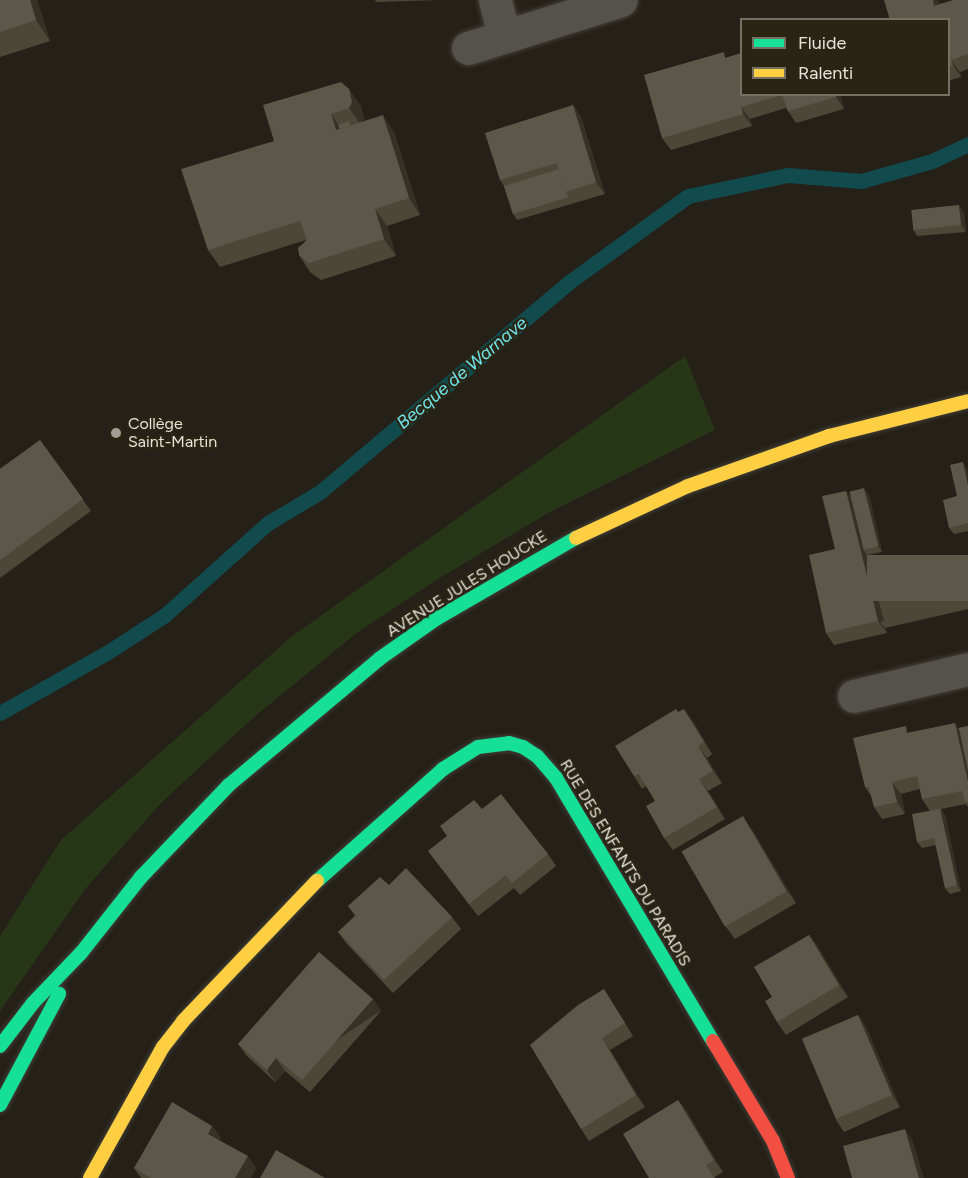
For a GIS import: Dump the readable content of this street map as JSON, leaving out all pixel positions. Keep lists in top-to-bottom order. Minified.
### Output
{"streets":{"main road":["AVENUE JULES HOUCKE","RUE DES ENFANTS DU PARADIS"]},"water":["Becque de Warnave"],"places":["Collège Saint-Martin"],"legend":["Fluide","Ralenti"]}
